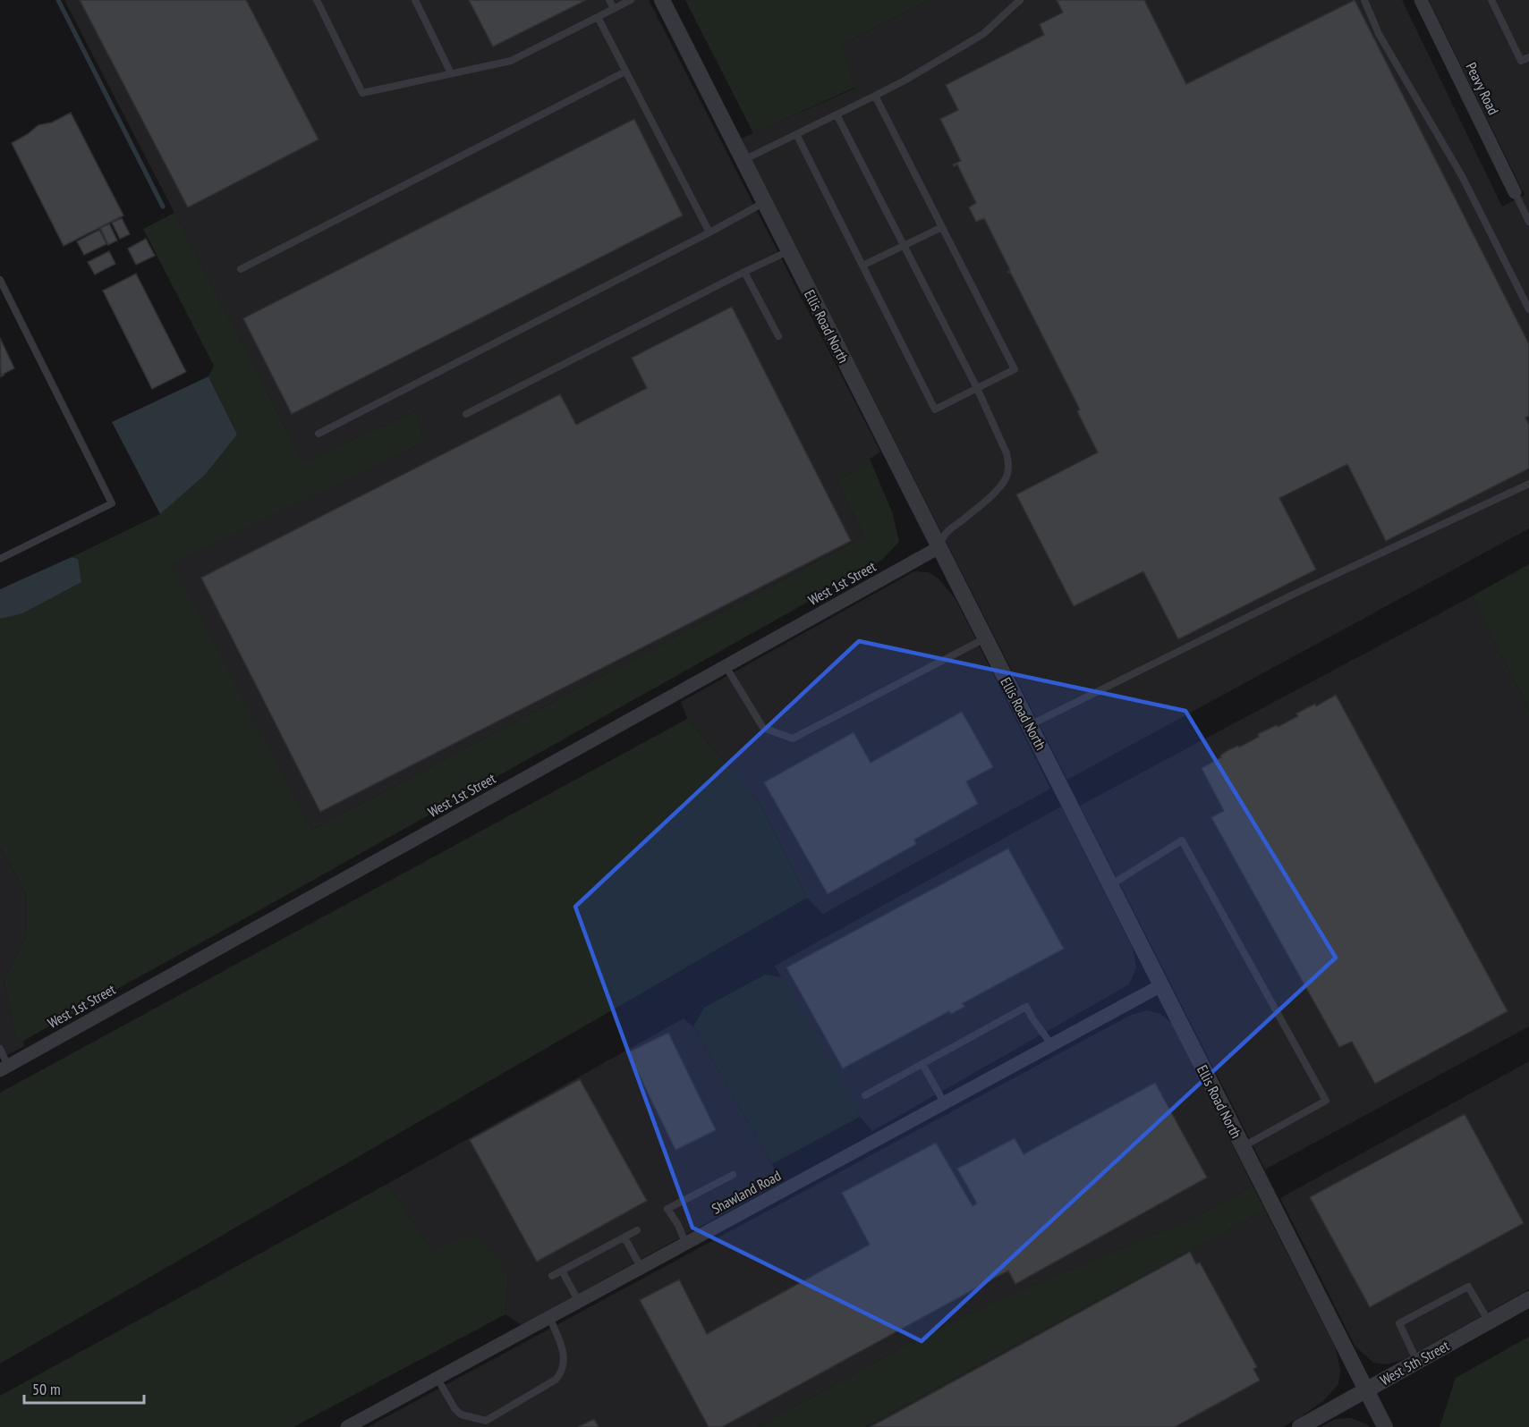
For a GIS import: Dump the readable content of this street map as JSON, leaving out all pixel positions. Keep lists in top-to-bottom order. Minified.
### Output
{"streets":{"street":["Peavy Road","Ellis Road North","West 1st Street","Shawland Road","West 5th Street"]},"crossings":[["Ellis Road North","West 1st Street"],["Ellis Road North","Shawland Road"],["Ellis Road North","West 5th Street"]],"scale_bar":"50 m"}
